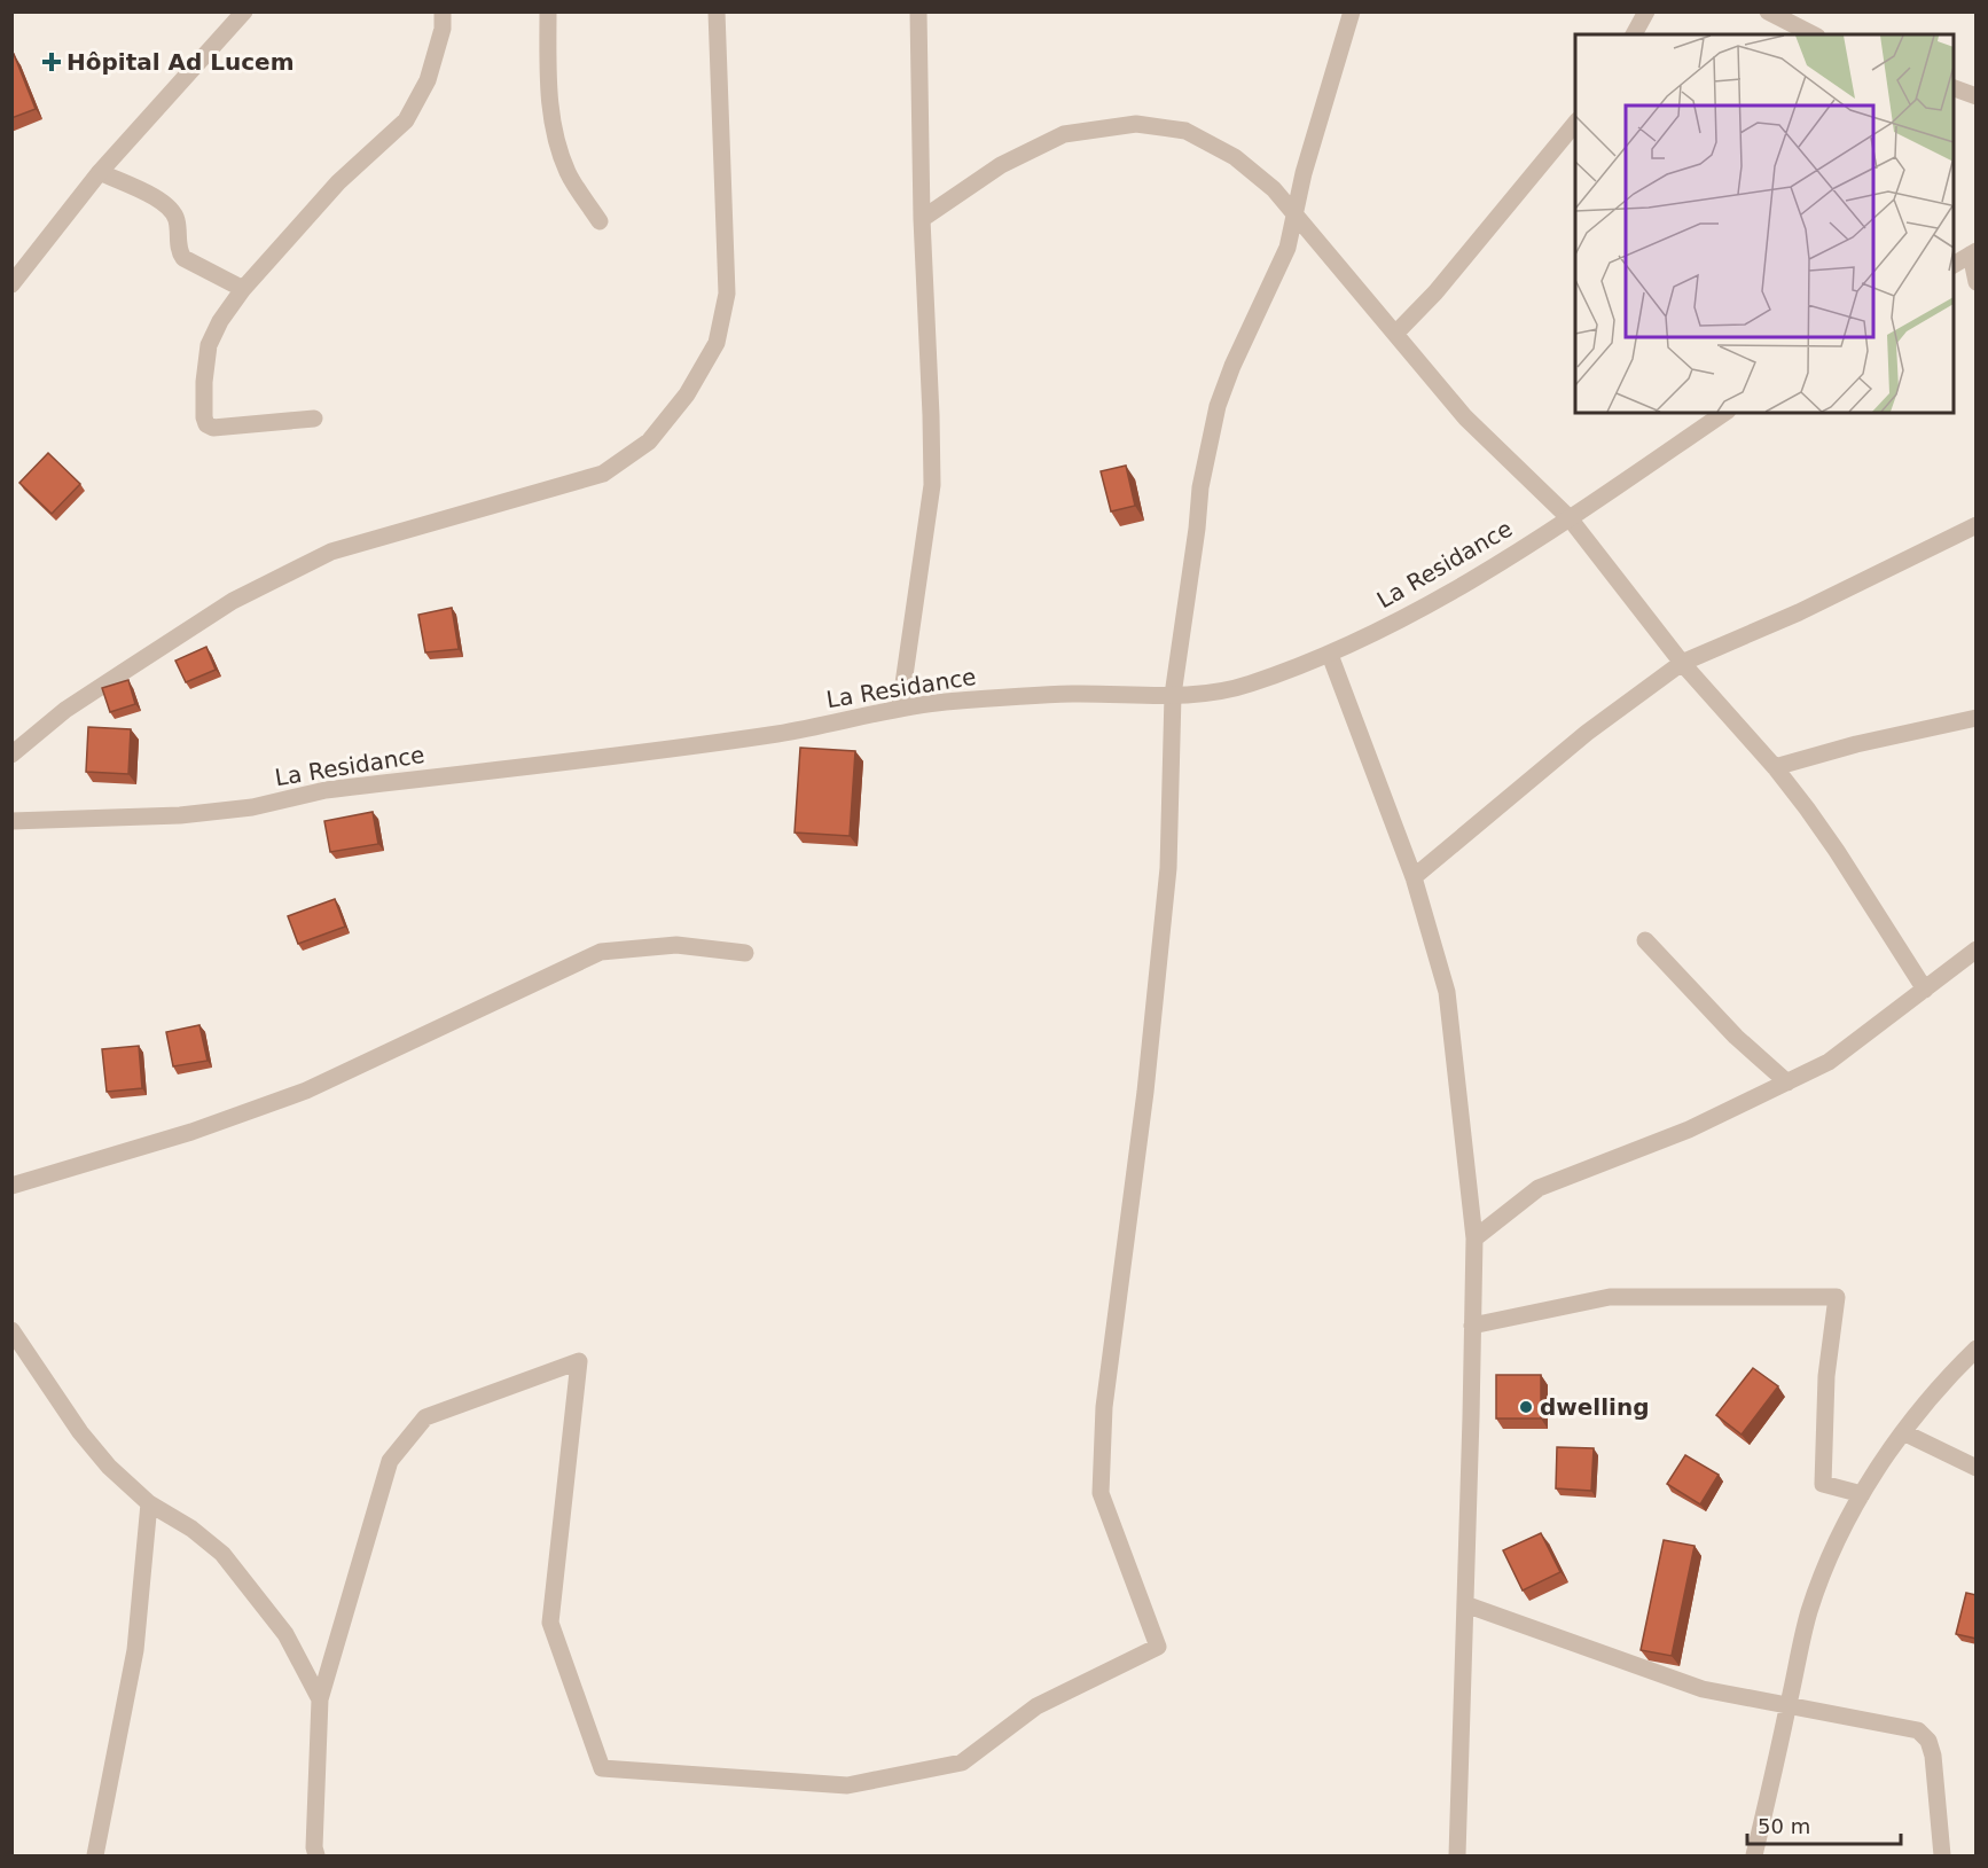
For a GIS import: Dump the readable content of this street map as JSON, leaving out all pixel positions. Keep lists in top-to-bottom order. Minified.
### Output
{"streets":{"street":["La Residance"]},"places":{"health":["Hôpital Ad Lucem"],"other":["dwelling"]},"scale_bar":"50 m"}
